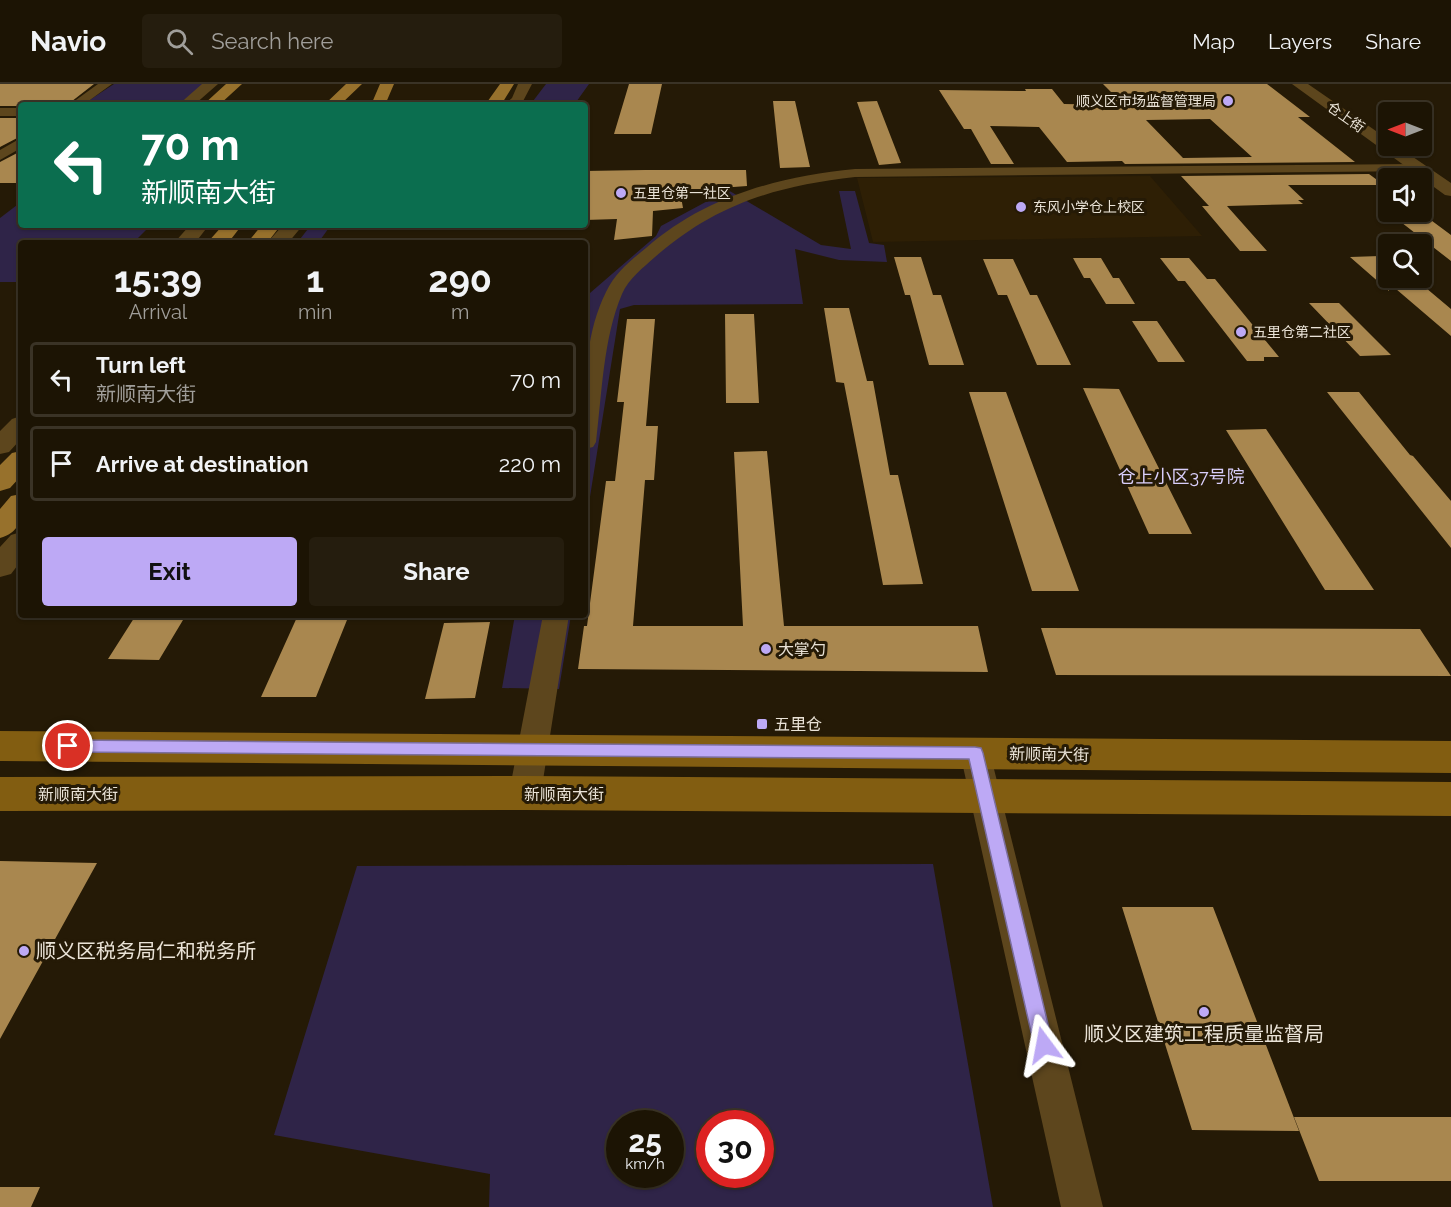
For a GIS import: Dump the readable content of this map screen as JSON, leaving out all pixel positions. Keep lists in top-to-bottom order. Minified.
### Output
{"streets":{"main road":["新顺南大街"],"street":["仓上街"]},"districts":["仓上小区37号院"],"places":{"other":["顺义区市场监督管理局","五里仓第一社区","东风小学仓上校区","五里仓第二社区","大掌勺","顺义区税务局仁和税务所","顺义区建筑工程质量监督局"],"transit":["五里仓"]},"north":"left","page":{"header":"Navio","search":"Search here","nav":["Map","Layers","Share"],"turn":["70 m","新顺南大街"],"eta":["15:39","Arrival","1","min","290","m"],"list":[{"name":"Turn left","note":"新顺南大街","value":"70 m"},{"name":"Arrive at destination","value":"220 m"}],"buttons":["Exit","Share"],"speed":"25 km/h","limit":"30"}}
